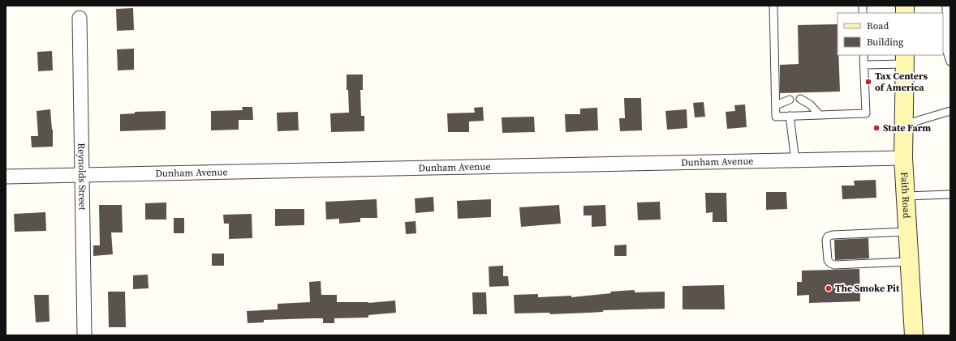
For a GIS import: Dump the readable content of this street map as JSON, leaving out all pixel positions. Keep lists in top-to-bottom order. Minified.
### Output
{"streets":{"main road":["Faith Road"],"street":["Dunham Avenue","Reynolds Street"]},"crossings":[["Dunham Avenue","Reynolds Street"],["Dunham Avenue","Faith Road"]],"places":["Tax Centers of America","State Farm","The Smoke Pit"],"legend":["Road","Building"]}
